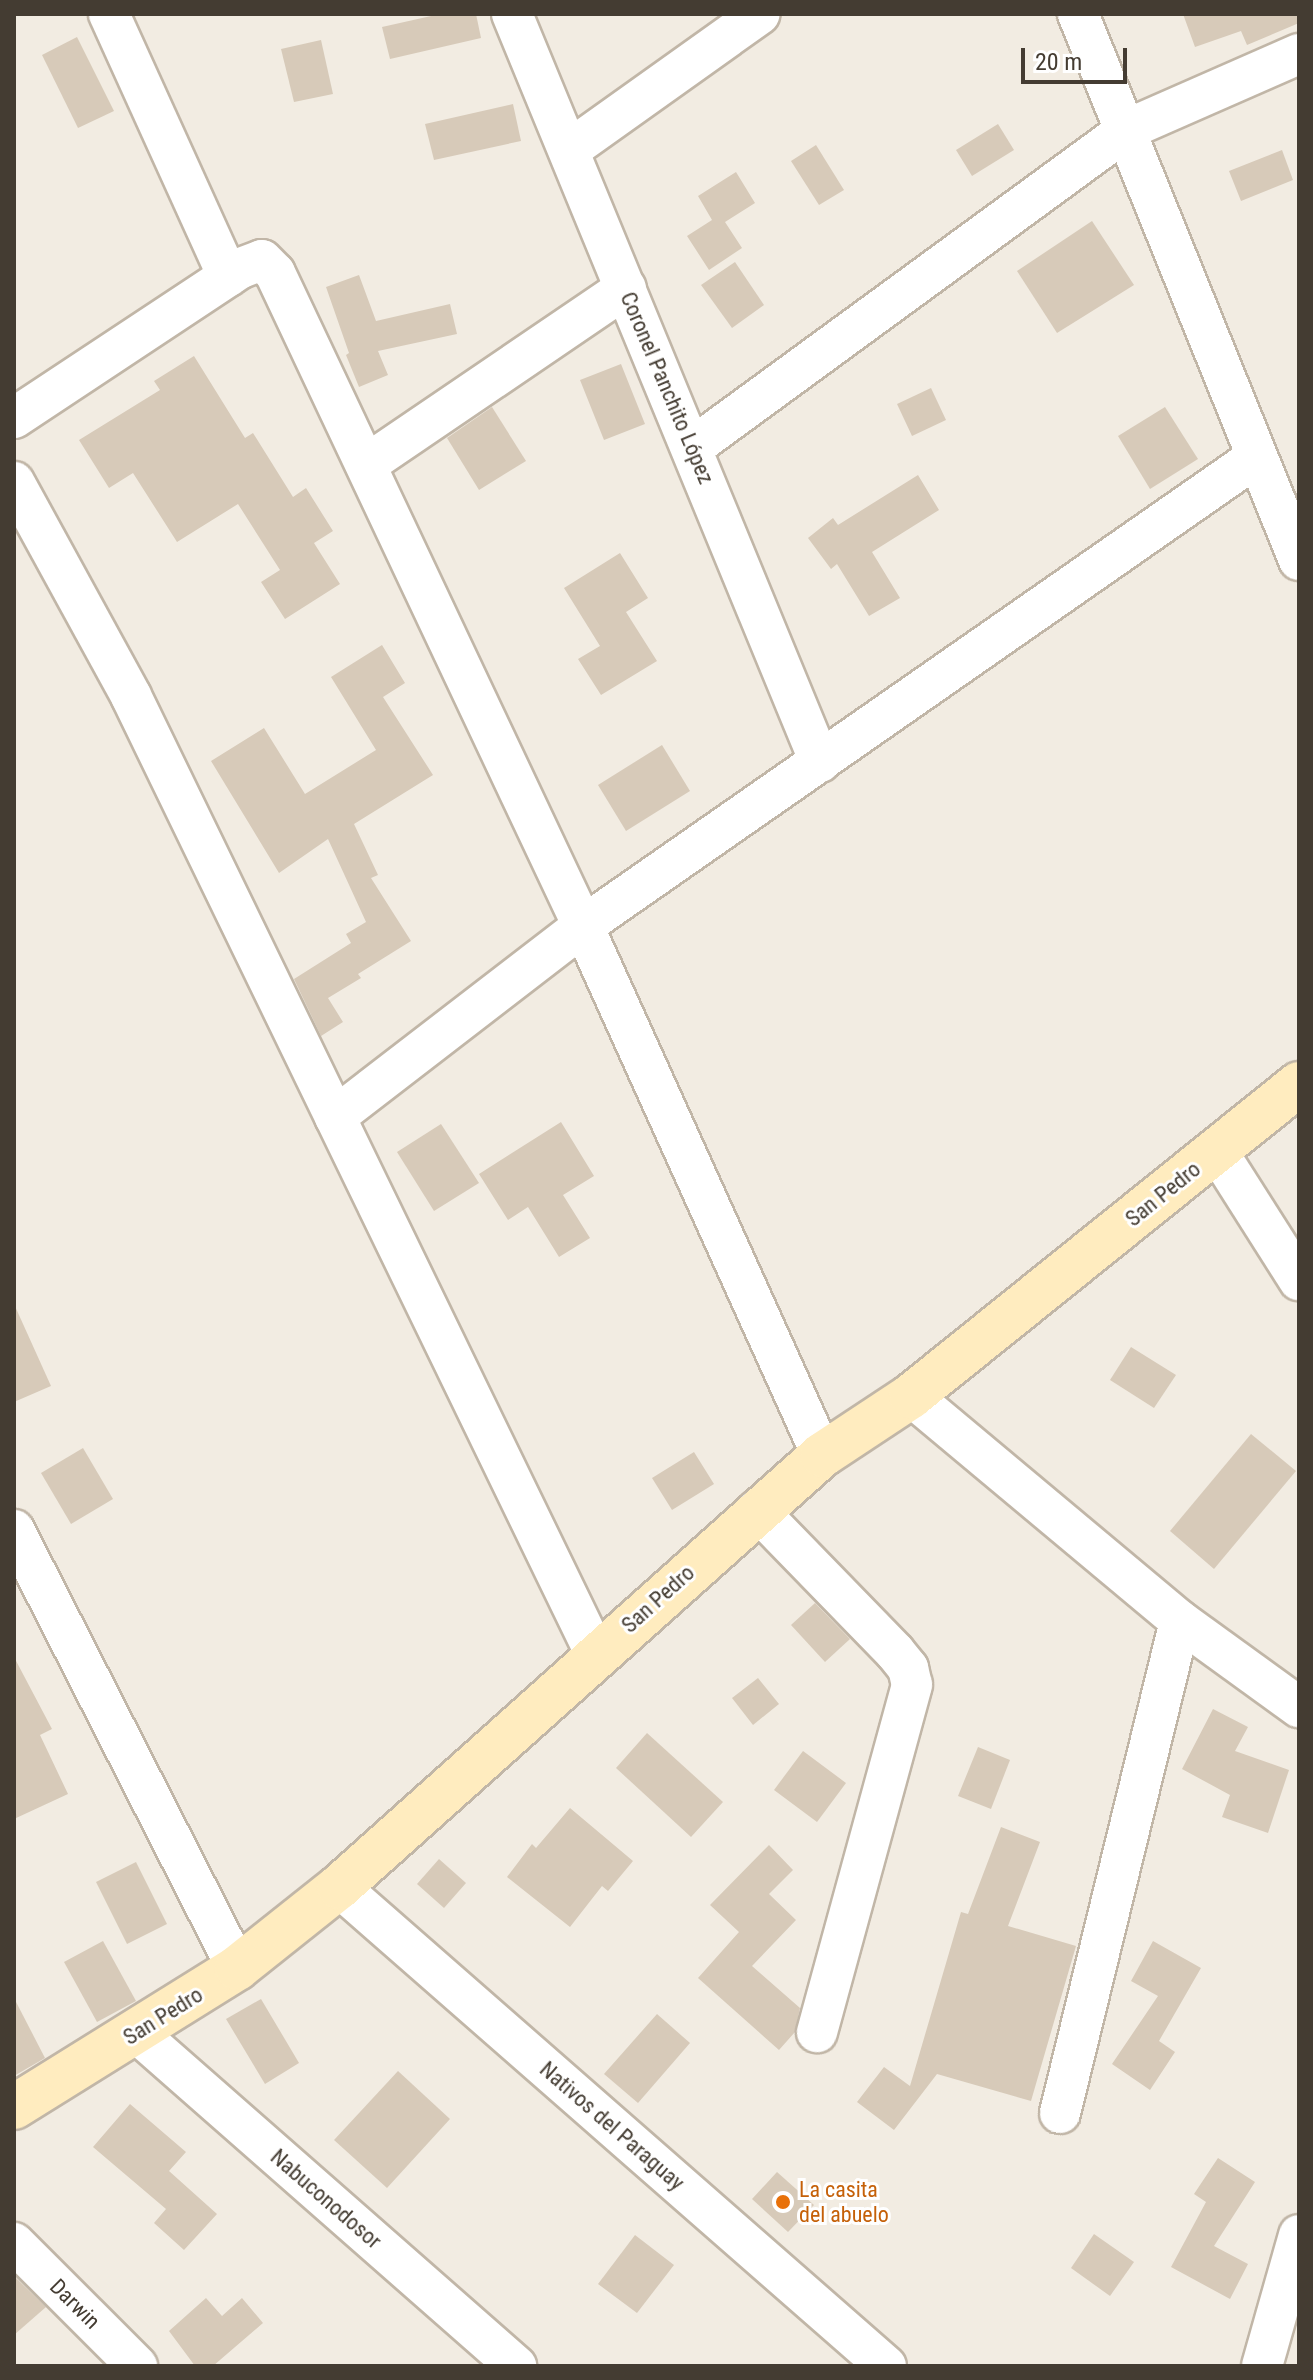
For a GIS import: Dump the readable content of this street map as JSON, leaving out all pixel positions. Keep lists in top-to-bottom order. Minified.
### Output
{"streets":{"main road":["San Pedro"],"street":["Coronel Panchito López","Nativos del Paraguay","Nabuconodosor","Darwin"]},"crossings":[["San Pedro","Nativos del Paraguay"],["San Pedro","Nabuconodosor"]],"places":["La casita del abuelo"],"scale_bar":"20 m"}
